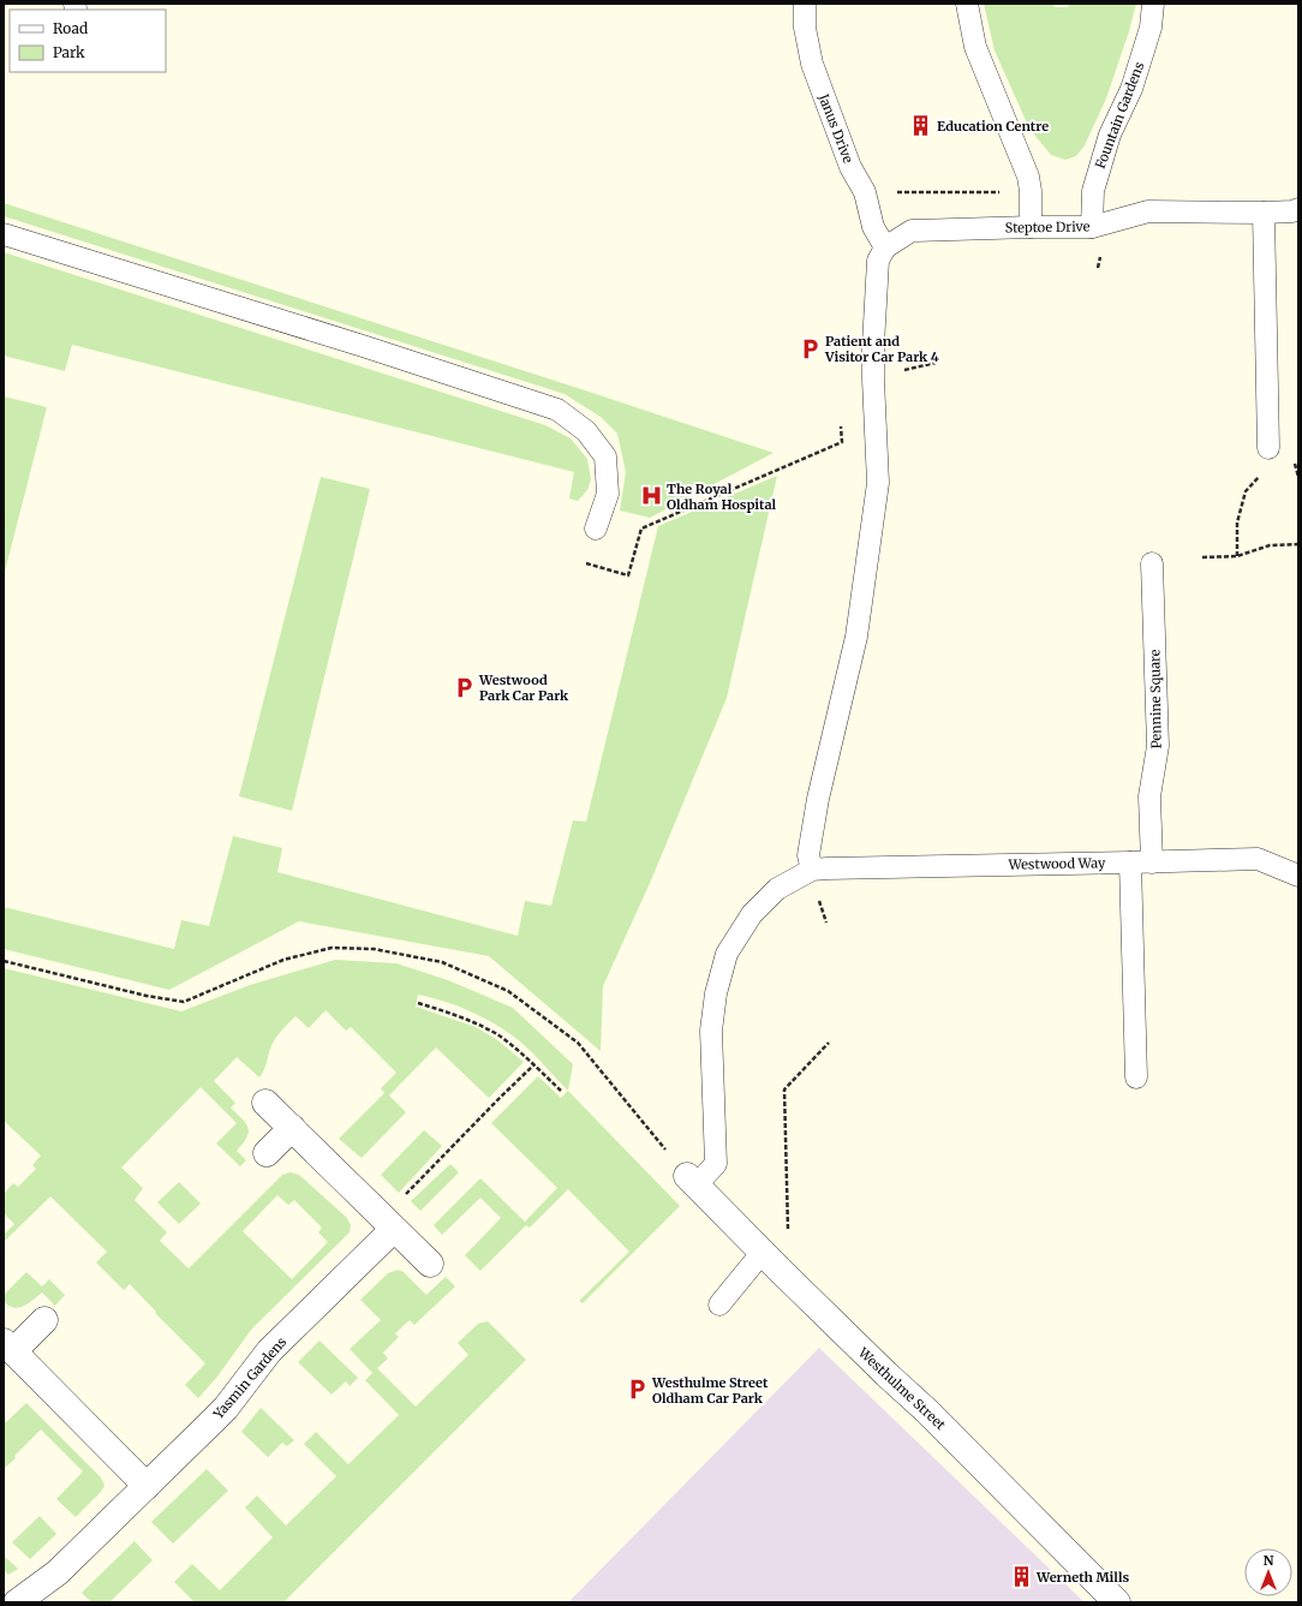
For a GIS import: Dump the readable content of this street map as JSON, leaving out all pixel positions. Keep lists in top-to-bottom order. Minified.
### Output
{"streets":{"street":["Yasmin Gardens","Westhulme Street"],"lane":["Fountain Gardens","Janus Drive","Steptoe Drive","Pennine Square","Westwood Way"]},"crossings":[["Fountain Gardens","Steptoe Drive"],["Janus Drive","Steptoe Drive"],["Pennine Square","Westwood Way"]],"places":{"building":["Education Centre","Werneth Mills"],"parking":["Patient and Visitor Car Park 4","Westwood Park Car Park","Westhulme Street Oldham Car Park"],"hospital":["The Royal Oldham Hospital"]},"legend":["Road","Park"],"north":"top"}
